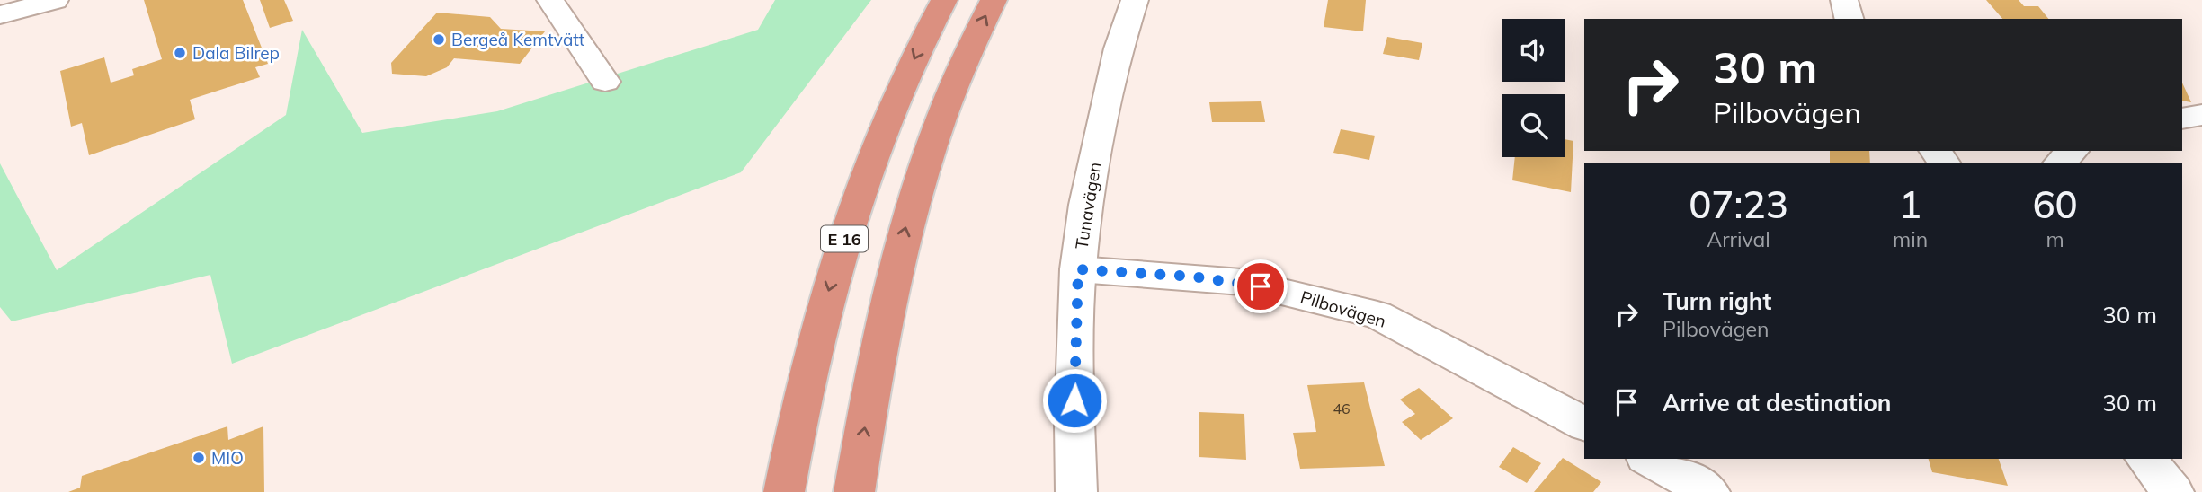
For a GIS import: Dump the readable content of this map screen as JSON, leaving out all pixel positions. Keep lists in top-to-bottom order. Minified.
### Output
{"streets":{"highway":["E 16"],"street":["Tunavägen","Pilbovägen"]},"crossings":[["Tunavägen","Pilbovägen"]],"places":["Bergeå Kemtvätt","Dala Bilrep","MIO"],"house_numbers":["46"],"page":{"turn":["30 m","Pilbovägen"],"eta":["07:23","Arrival","1","min","60","m"],"list":[{"name":"Turn right","note":"Pilbovägen","value":"30 m"},{"name":"Arrive at destination","value":"30 m"}]}}
